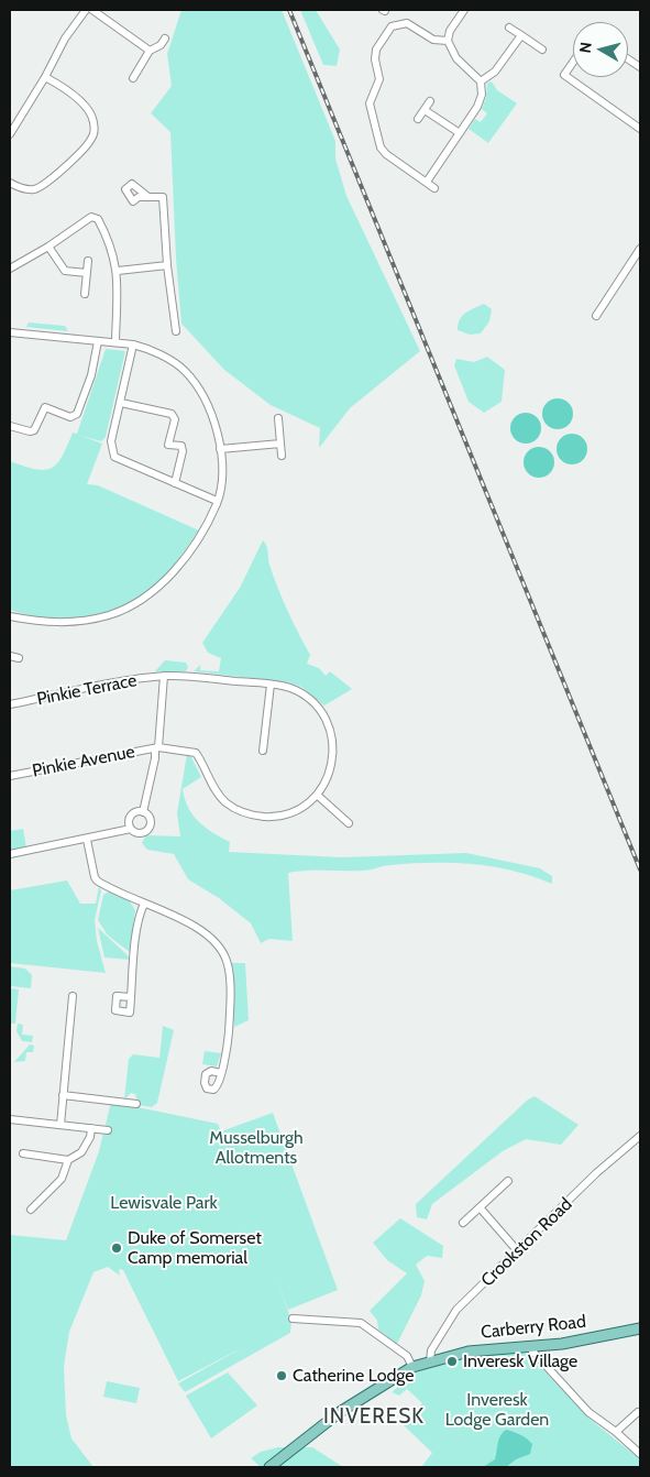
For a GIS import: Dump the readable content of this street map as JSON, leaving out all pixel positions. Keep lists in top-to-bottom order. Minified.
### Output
{"streets":{"main road":["Carberry Road"],"street":["Pinkie Terrace","Pinkie Avenue","Crookston Road"]},"crossings":[["Pinkie Terrace","Pinkie Avenue"],["Crookston Road","Carberry Road"]],"districts":["INVERESK"],"parks":["Musselburgh Allotments","Lewisvale Park","Inveresk Lodge Garden"],"places":["Duke of Somerset Camp memorial","Inveresk Village","Catherine Lodge"],"north":"left"}
